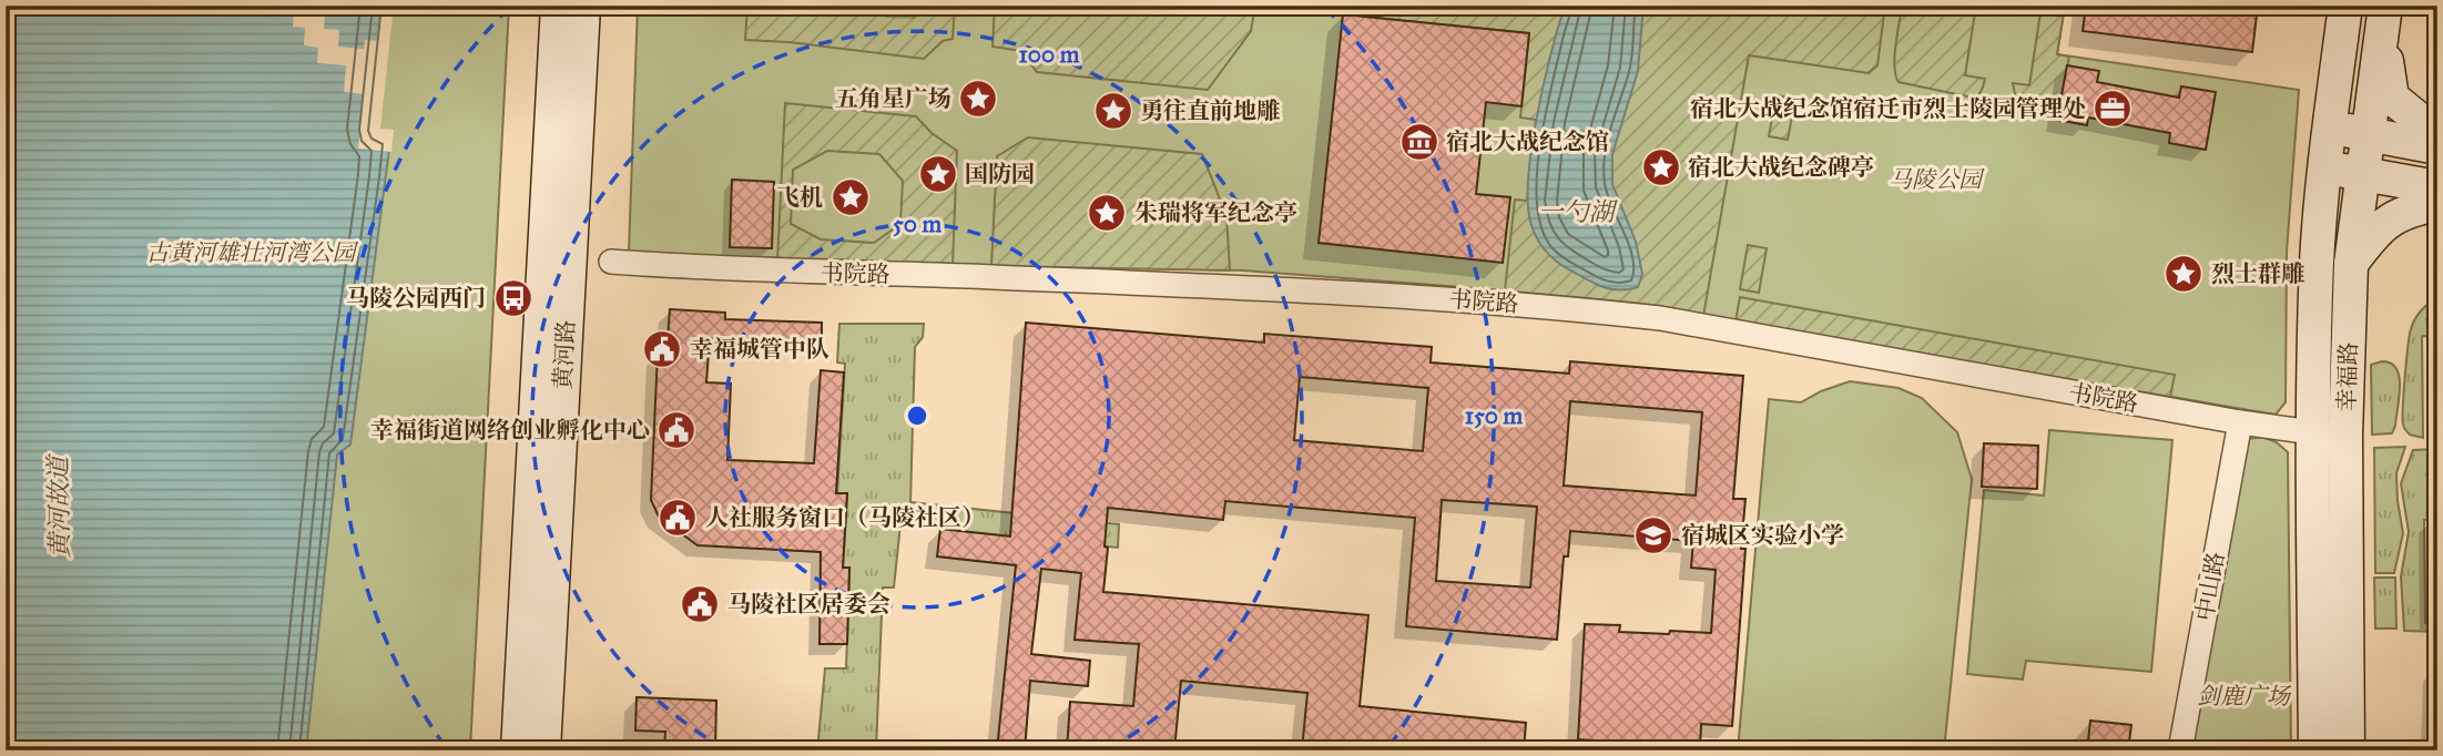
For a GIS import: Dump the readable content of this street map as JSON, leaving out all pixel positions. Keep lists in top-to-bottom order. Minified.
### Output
{"streets":{"main road":["黄河路","幸福路"],"street":["书院路","中山路"]},"crossings":[["书院路","幸福路"],["书院路","中山路"]],"water":["一勺湖","黄河故道"],"parks":["马陵公园","古黄河雄壮河湾公园","剑鹿广场"],"places":{"place":["五角星广场","勇往直前地雕","宿北大战纪念碑亭","国防园","飞机","朱瑞将军纪念亭","烈士群雕"],"office":["宿北大战纪念馆宿迁市烈士陵园管理处"],"museum":["宿北大战纪念馆"],"bus stop":["马陵公园西门"],"public building":["幸福城管中队","幸福街道网络创业孵化中心","人社服务窗口（马陵社区）","马陵社区居委会"],"school or university":["宿城区实验小学"]},"rings":["100 m","50 m","150 m"]}
